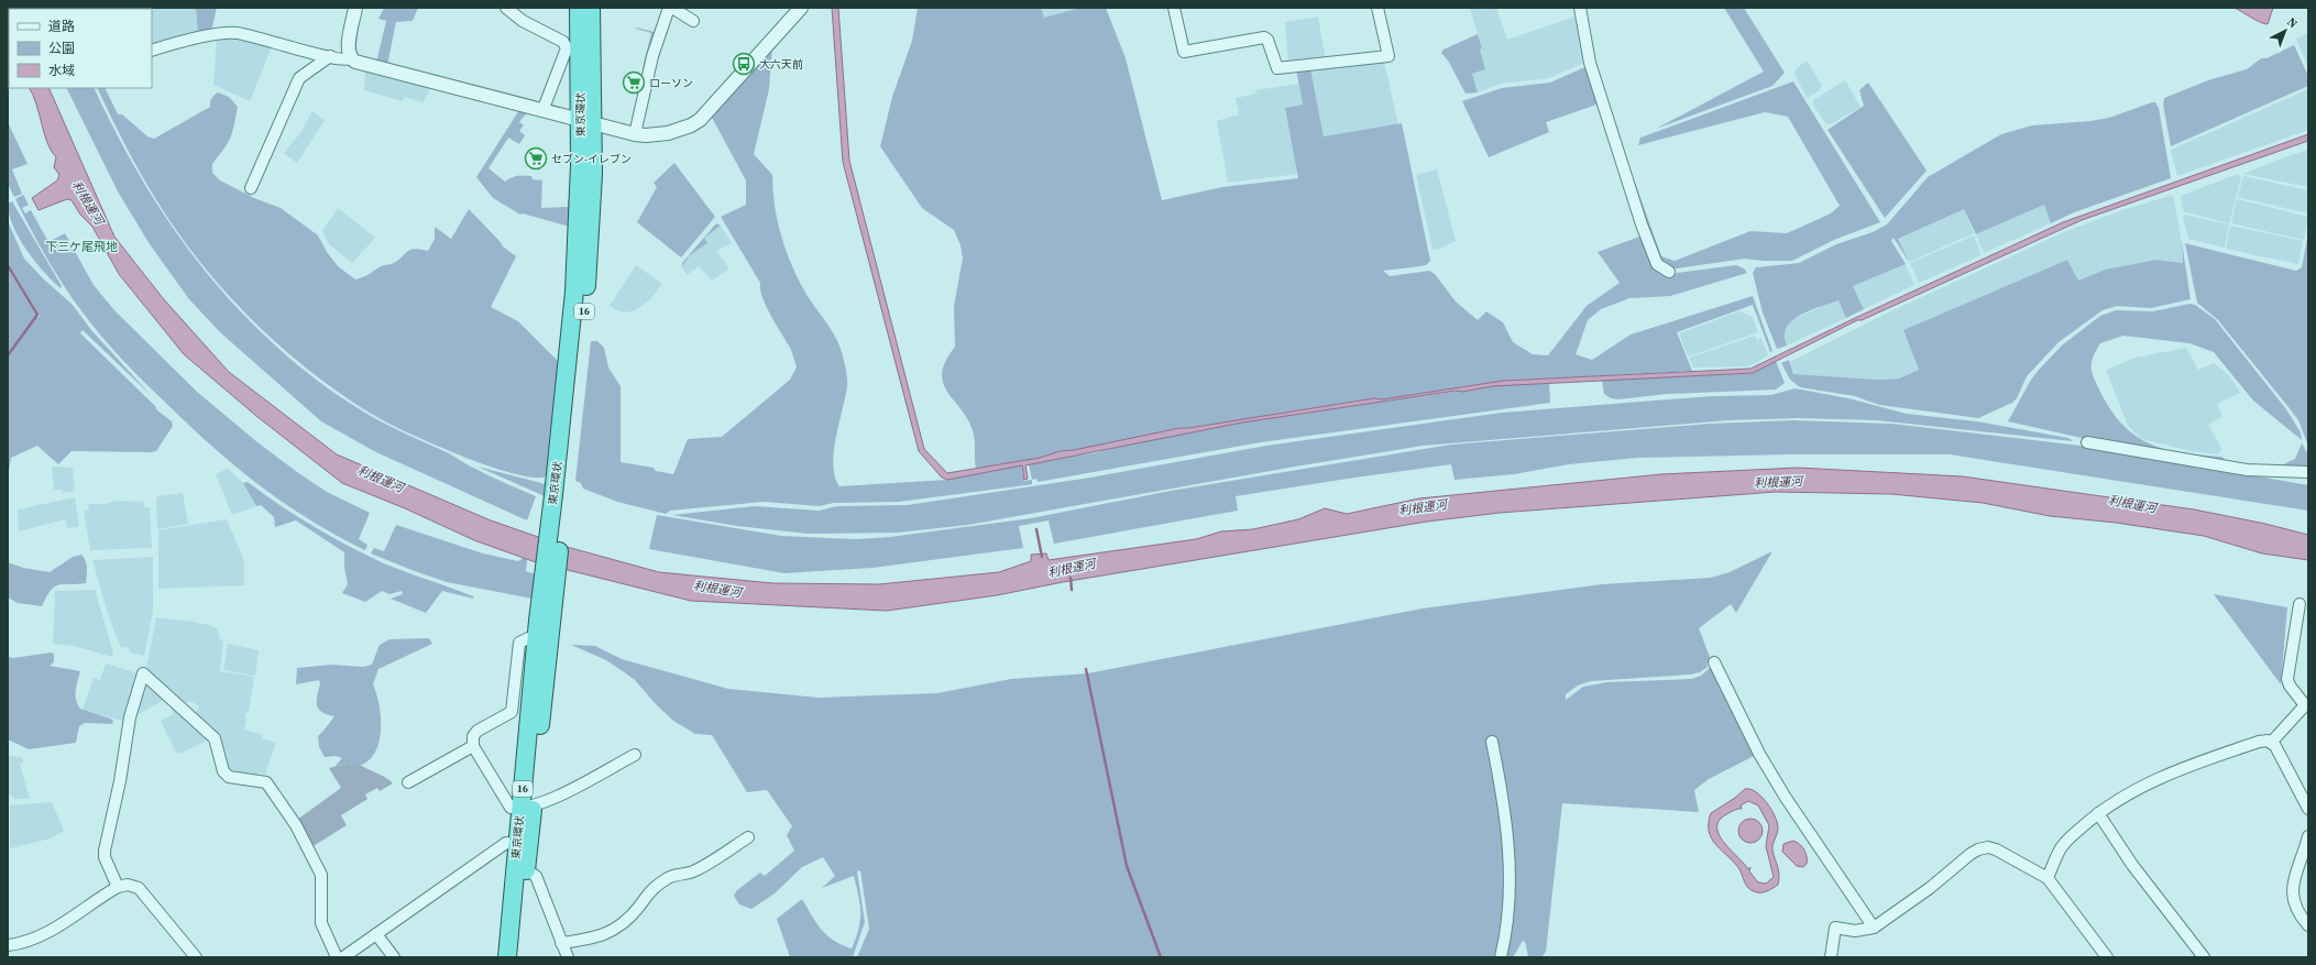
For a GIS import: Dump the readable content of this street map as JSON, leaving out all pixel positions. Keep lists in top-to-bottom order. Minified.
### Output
{"streets":{"highway":["東京環状","16"]},"districts":["下三ケ尾飛地"],"water":["利根運河"],"places":{"bus stop":["大六天前"],"supermarket":["ローソン","セブン-イレブン"]},"legend":["道路","公園","水域"],"north":"top right"}
